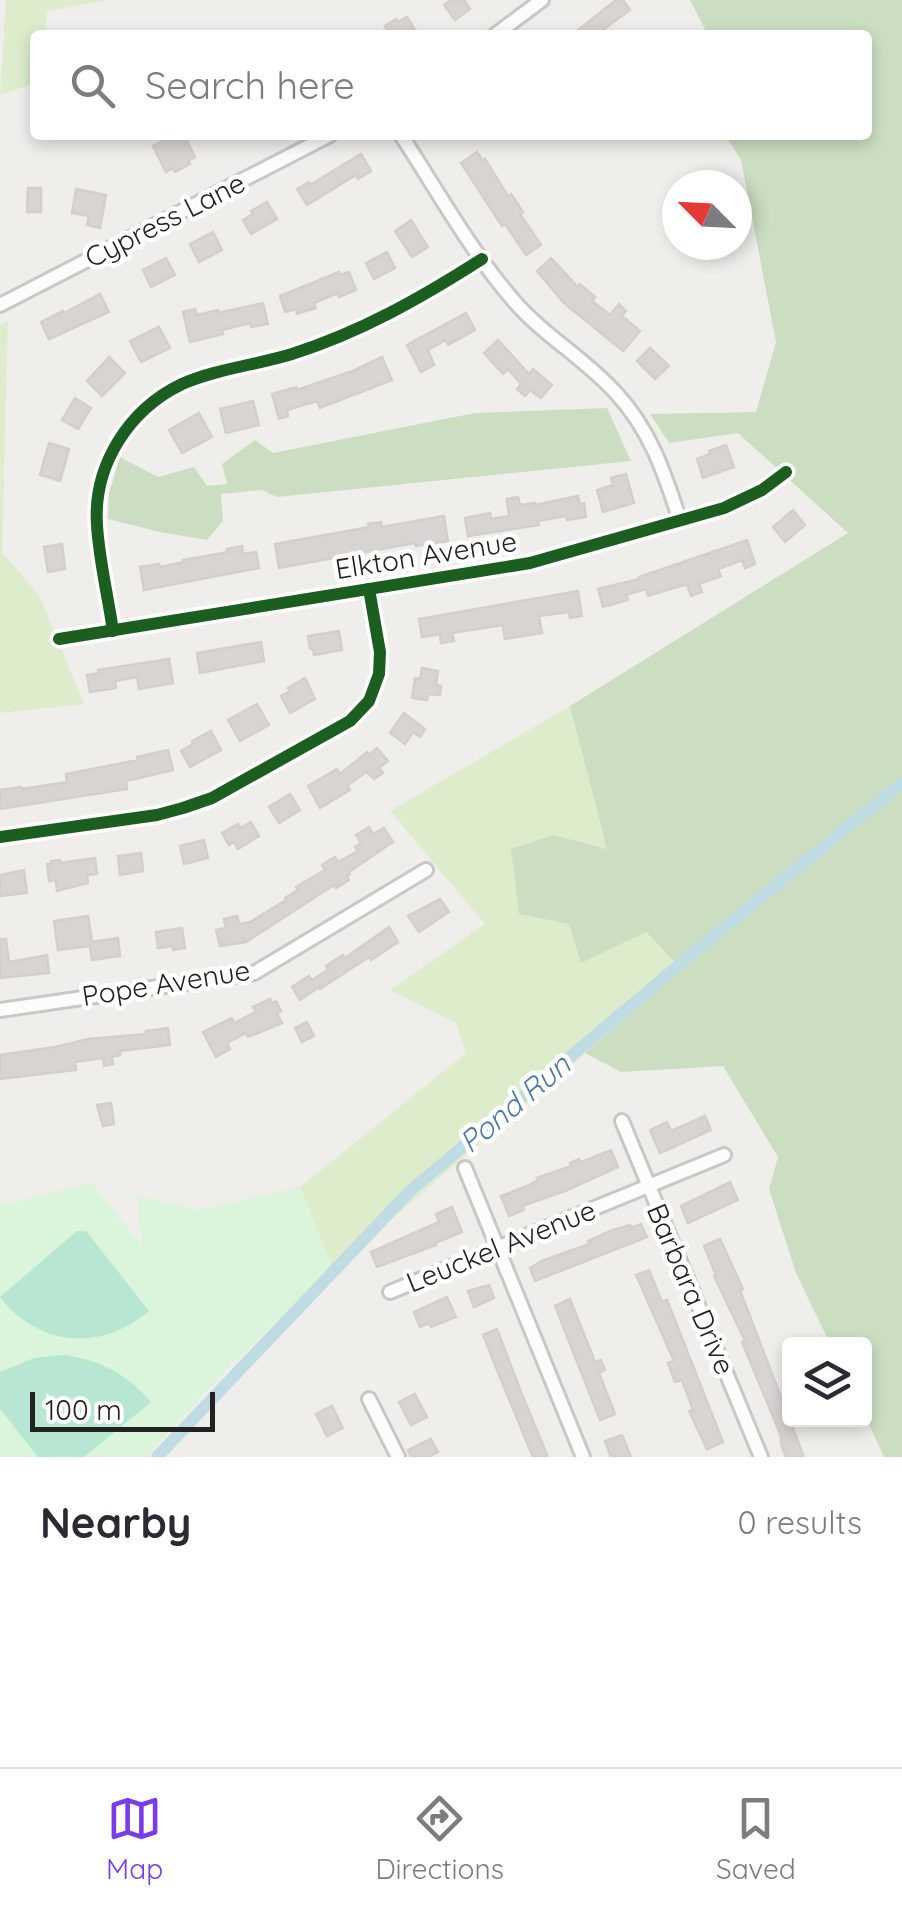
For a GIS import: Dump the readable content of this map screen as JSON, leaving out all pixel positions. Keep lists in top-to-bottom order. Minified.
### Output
{"streets":{"street":["Cypress Lane","Elkton Avenue","Pope Avenue","Leuckel Avenue","Barbara Drive"]},"crossings":[["Leuckel Avenue","Barbara Drive"]],"water":["Pond Run"],"scale_bar":"100 m","north":"top left","page":{"search":"Search here","scale":"100 m","heading":["Nearby","0 results"],"nav":["Map","Directions","Saved"]}}
